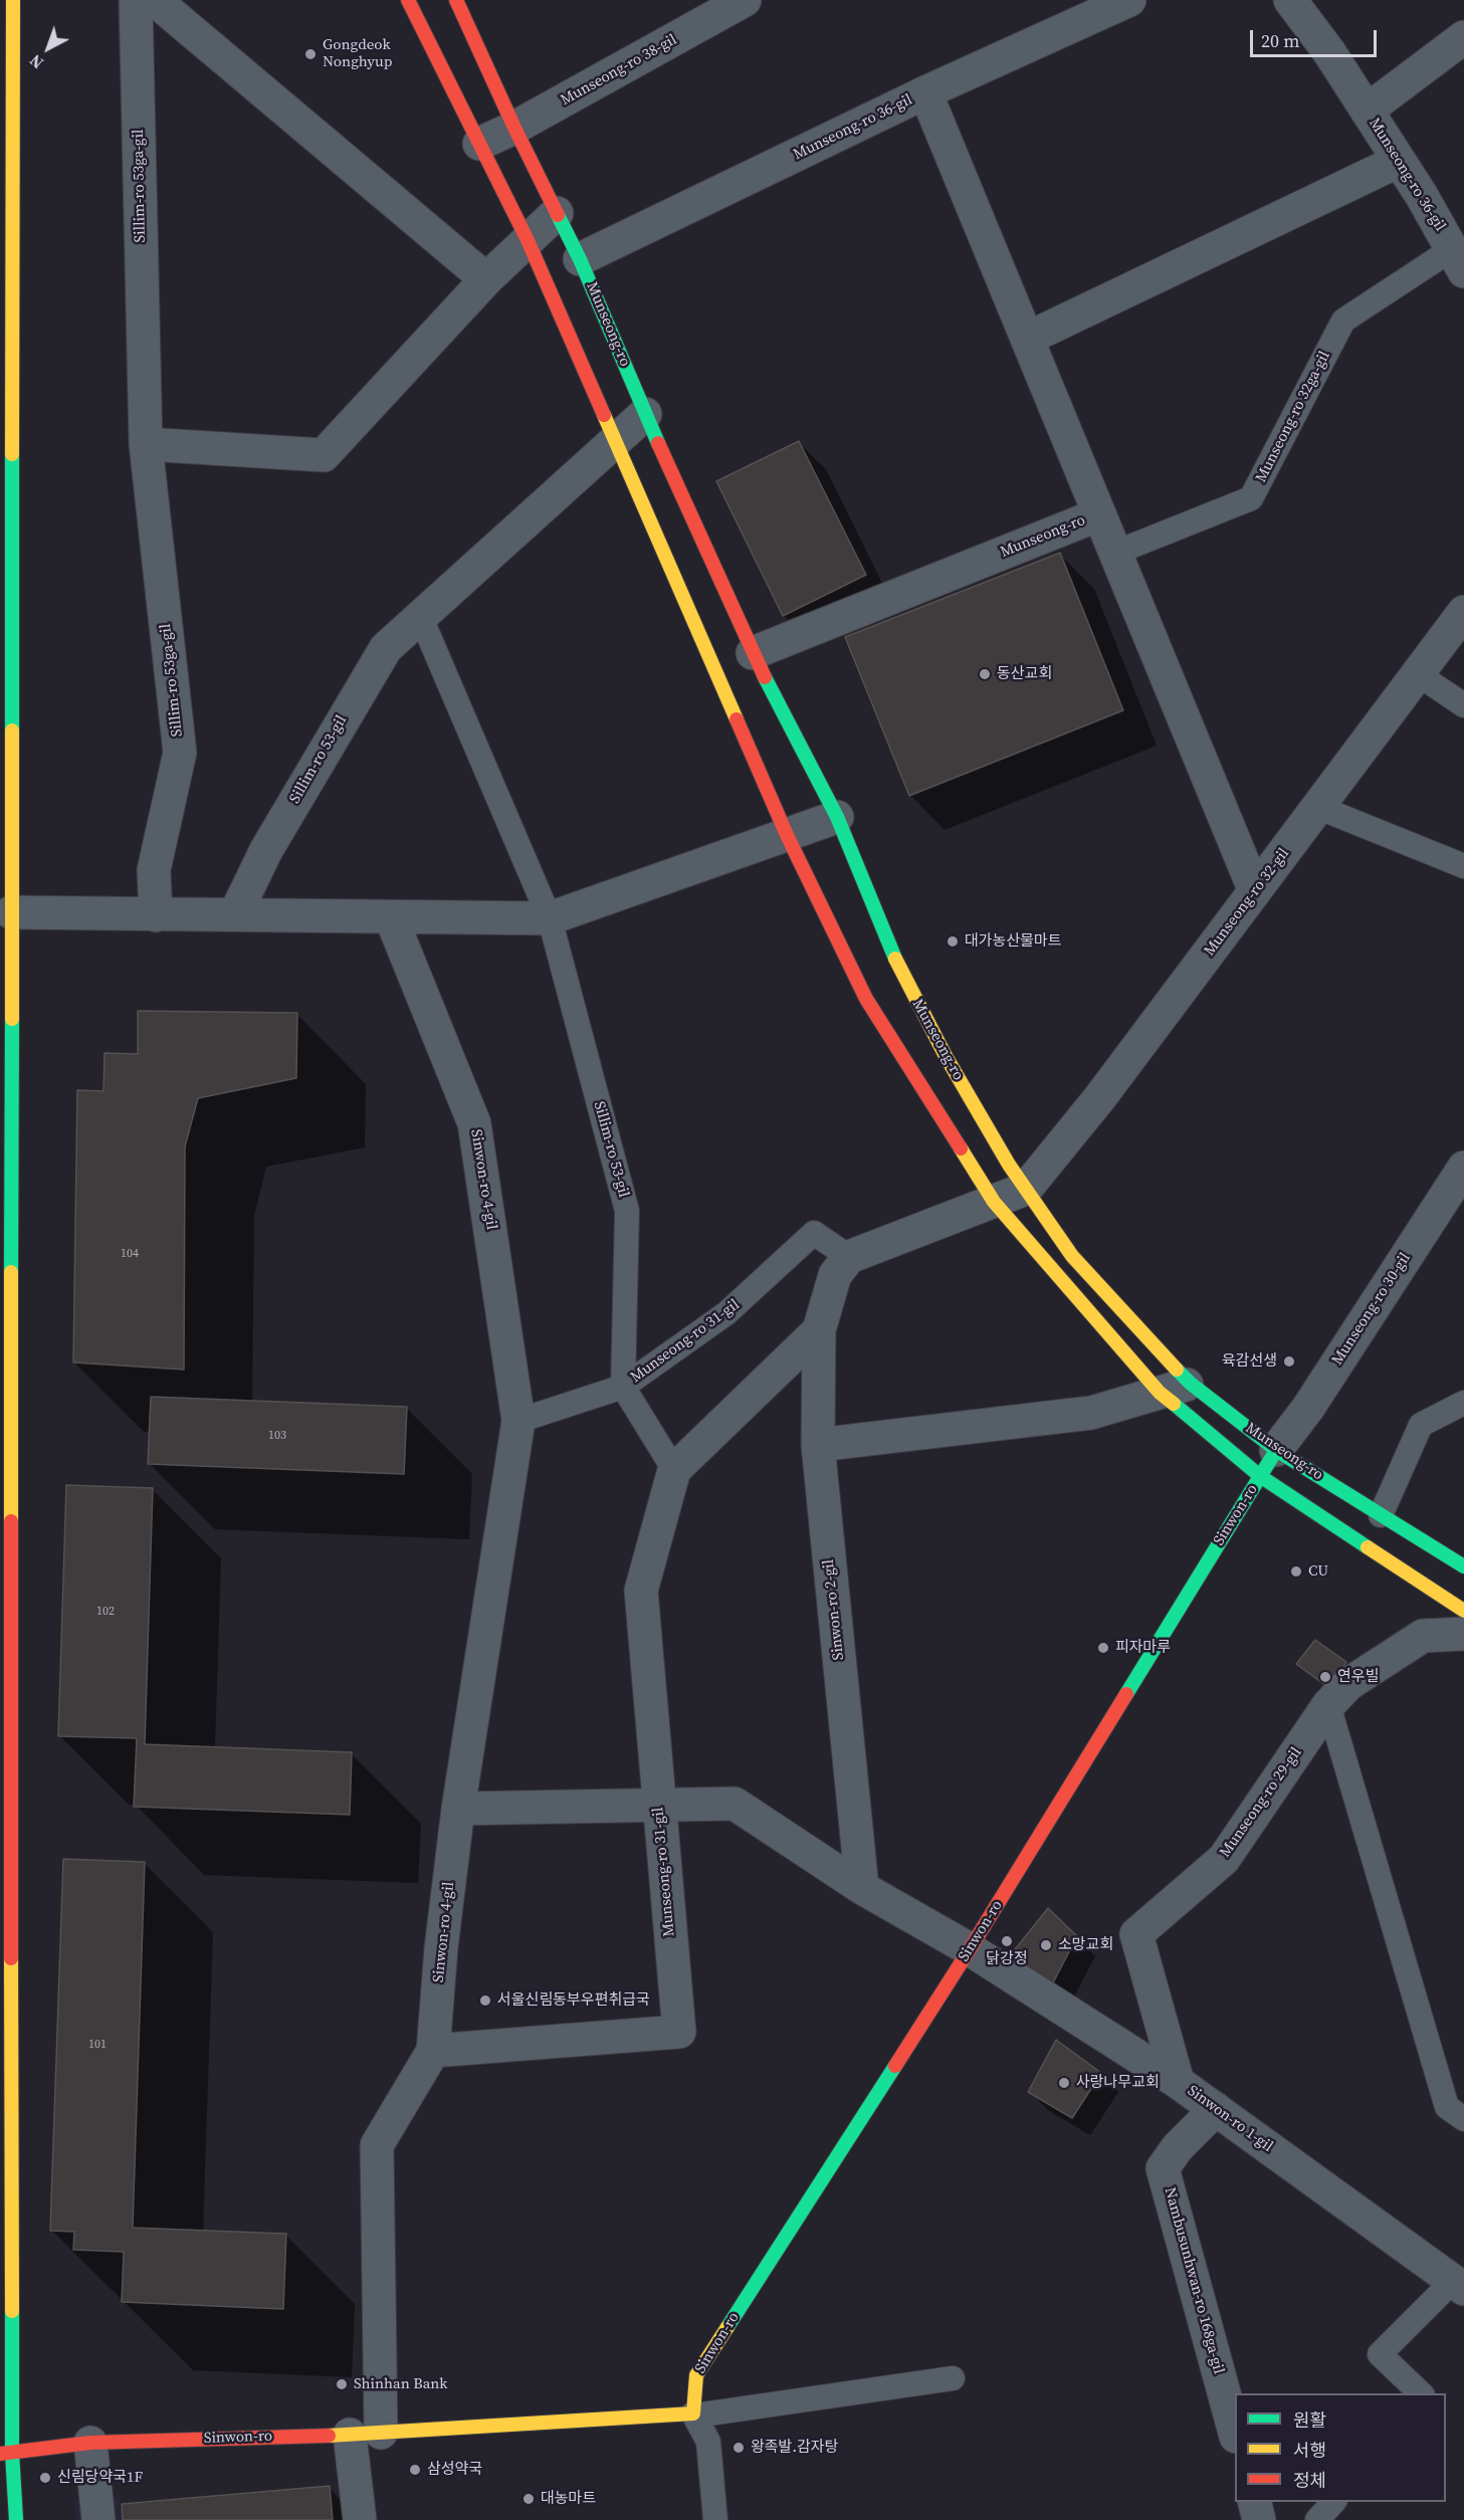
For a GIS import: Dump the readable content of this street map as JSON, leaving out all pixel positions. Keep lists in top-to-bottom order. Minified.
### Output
{"streets":{"main road":["Munseong-ro","Sinwon-ro"],"street":["Munseong-ro 38-gil","Munseong-ro 36-gil","Sillim-ro 53ga-gil","Sillim-ro 53-gil","Munseong-ro 32-gil","Sinwon-ro 4-gil","Munseong-ro 30-gil","Munseong-ro 31-gil","Sinwon-ro 2-gil","Munseong-ro 29-gil","Sinwon-ro 1-gil","Nambusunhwan-ro 168ga-gil"],"lane":["Munseong-ro 32ga-gil"]},"crossings":[["Munseong-ro 38-gil","Munseong-ro"],["Munseong-ro 36-gil","Munseong-ro"],["Munseong-ro 36-gil","Munseong-ro 32ga-gil"],["Munseong-ro","Sillim-ro 53-gil"],["Munseong-ro","Munseong-ro 32-gil"],["Munseong-ro","Munseong-ro 30-gil"],["Munseong-ro","Sinwon-ro"],["Sillim-ro 53-gil","Munseong-ro 31-gil"],["Sinwon-ro 4-gil","Munseong-ro 31-gil"],["Sinwon-ro 4-gil","Sinwon-ro"],["Munseong-ro 30-gil","Sinwon-ro"],["Sinwon-ro","Sinwon-ro 1-gil"],["Munseong-ro 29-gil","Sinwon-ro 1-gil"],["Sinwon-ro 1-gil","Nambusunhwan-ro 168ga-gil"]],"places":["Gongdeok Nonghyup","동산교회","대가농산물마트","육감선생","CU","피자마루","연우빌","닭강정","소망교회","서울신림동부우편취급국","사랑나무교회","Shinhan Bank","왕족발.감자탕","삼성약국","신림당약국1F","대농마트"],"house_numbers":["104","103","102","101"],"legend":["원활","서행","정체"],"scale_bar":"20 m","north":"bottom left"}
